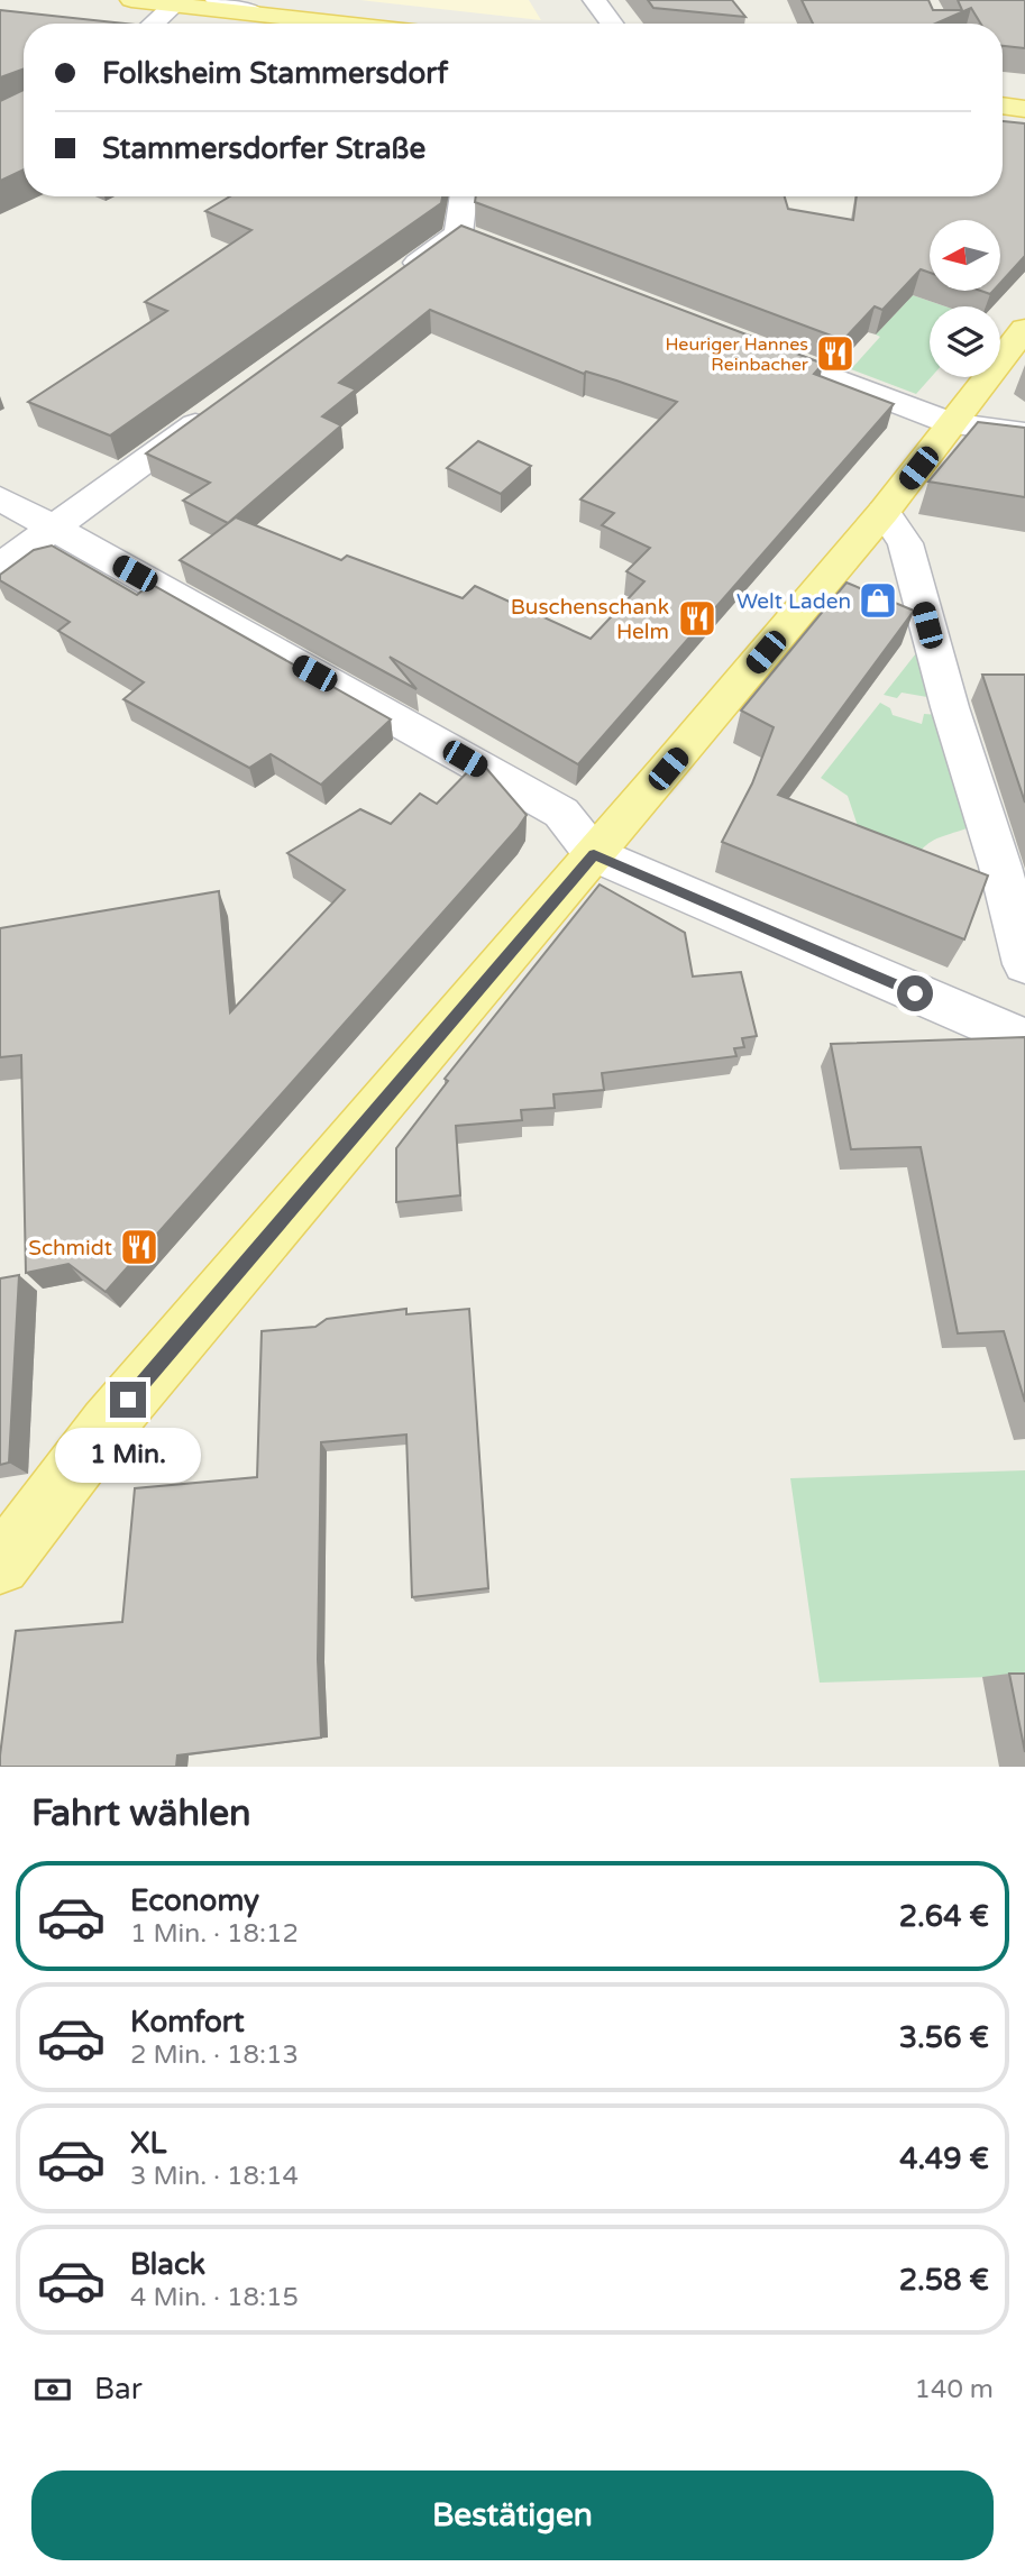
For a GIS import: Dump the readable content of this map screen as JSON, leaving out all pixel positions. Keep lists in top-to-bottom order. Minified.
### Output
{"places":{"restaurant":["Heuriger Hannes Reinbacher","Buschenschank Helm","Schmidt"],"shop":["Welt Laden"]},"north":"left","page":{"banner":["Folksheim Stammersdorf","Stammersdorfer Straße"],"bubble":"1 Min.","heading":"Fahrt wählen","list":[{"name":"Economy","note":"1 Min. · 18:12","value":"2.64 €"},{"name":"Komfort","note":"2 Min. · 18:13","value":"3.56 €"},{"name":"XL","note":"3 Min. · 18:14","value":"4.49 €"},{"name":"Black","note":"4 Min. · 18:15","value":"2.58 €"}],"pay":["Bar","140 m"],"buttons":"Bestätigen"}}
